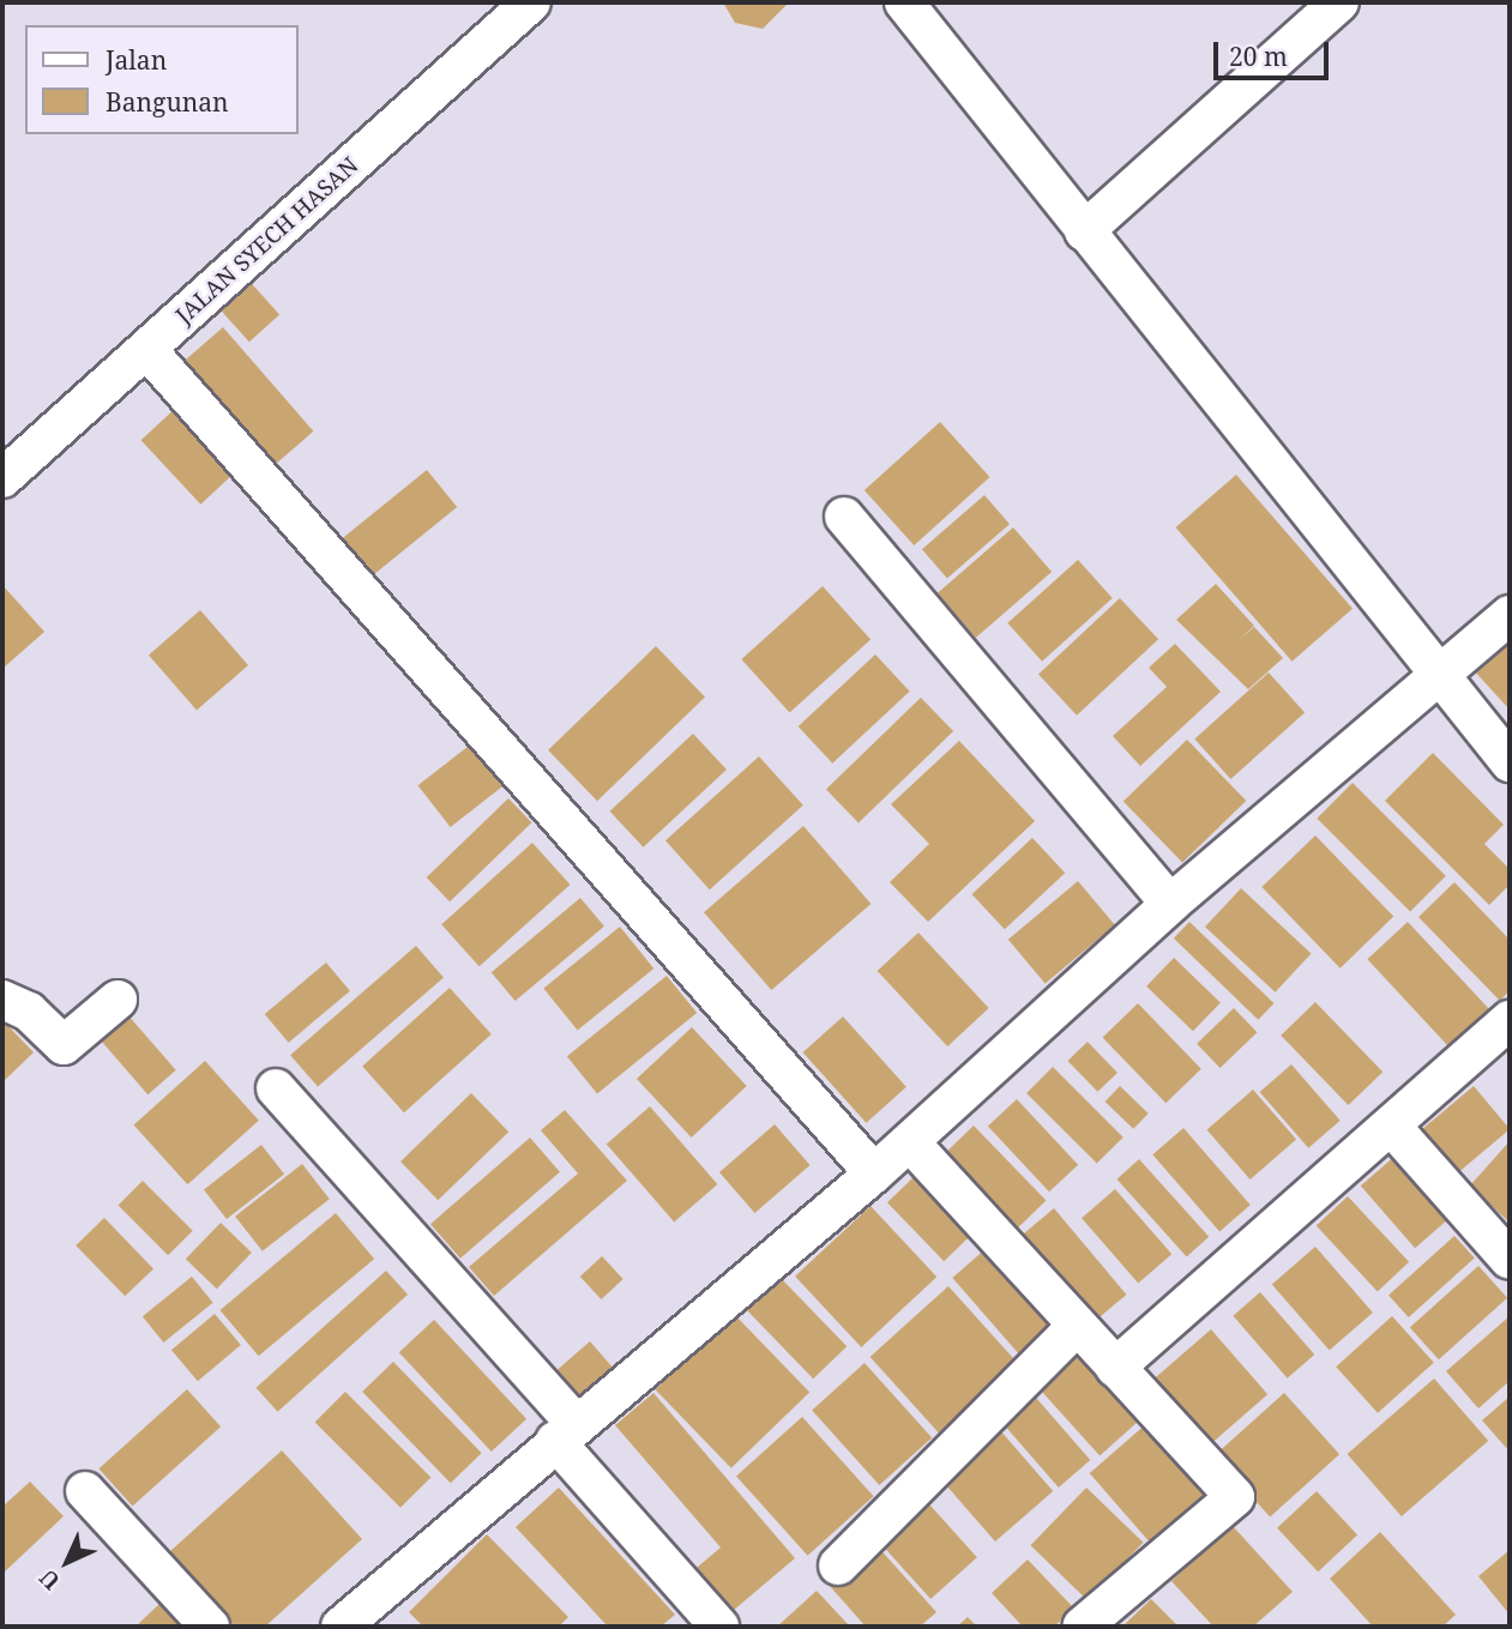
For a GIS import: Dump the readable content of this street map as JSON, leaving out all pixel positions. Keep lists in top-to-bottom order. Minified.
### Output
{"streets":{"street":["JALAN SYECH HASAN"]},"legend":["Jalan","Bangunan"],"scale_bar":"20 m","north":"bottom left"}
